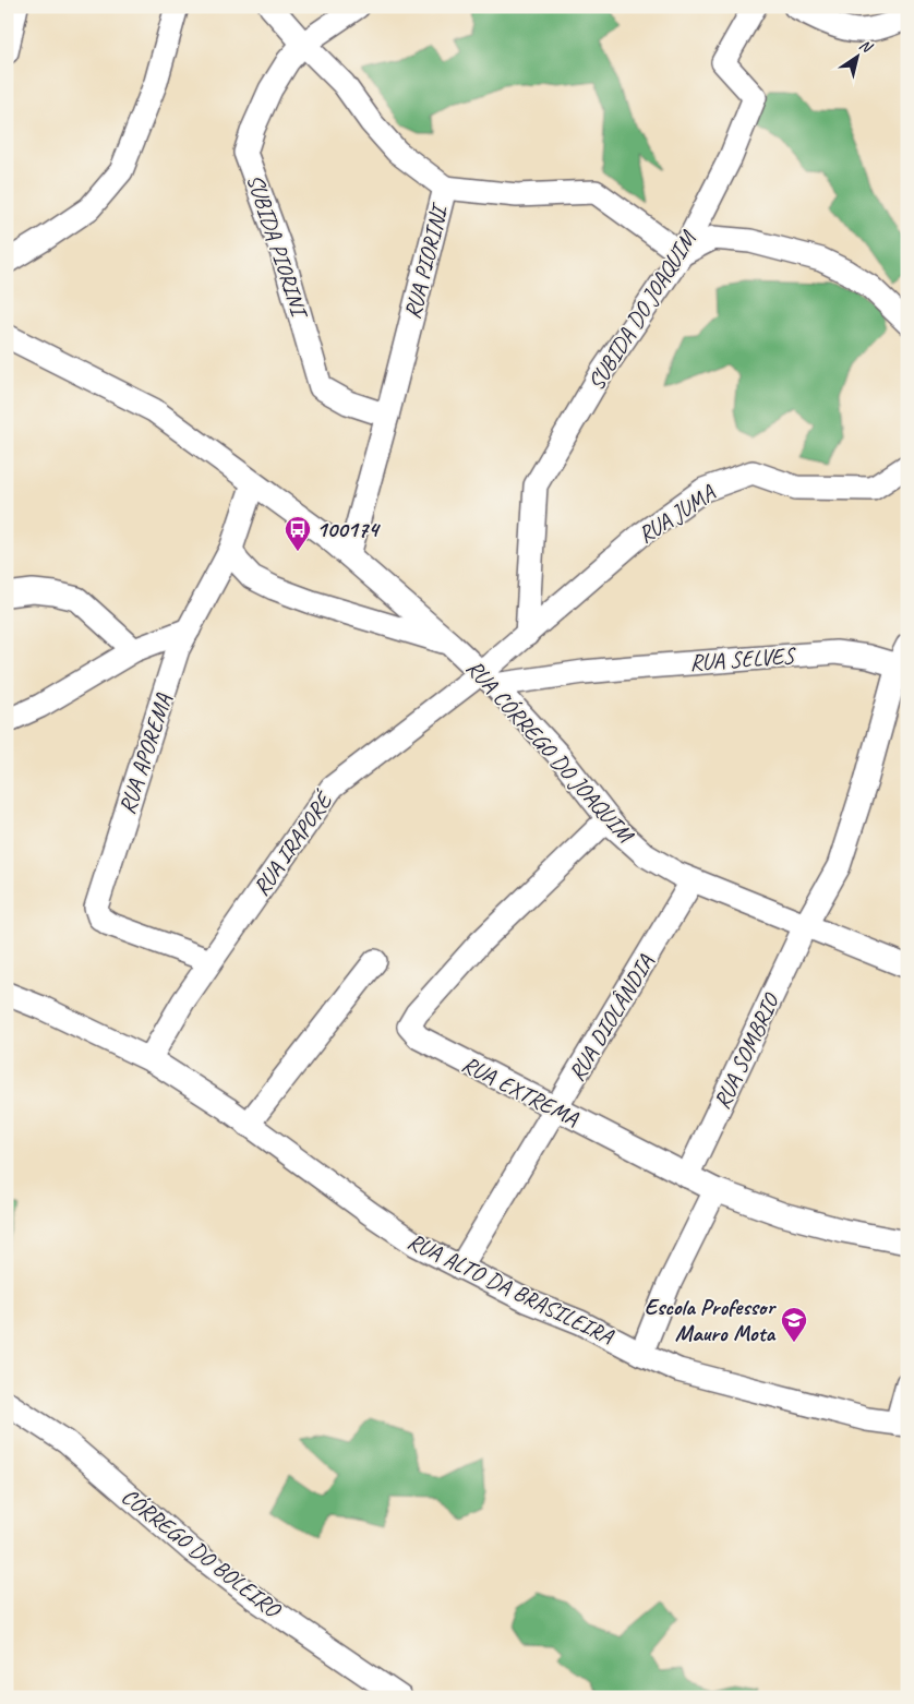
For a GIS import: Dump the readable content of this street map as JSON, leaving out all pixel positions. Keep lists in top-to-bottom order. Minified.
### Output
{"streets":{"street":["SUBIDA PIORINI","RUA PIORINI","SUBIDA DO JOAQUIM","RUA JUMA","RUA SELVES","RUA CÓRREGO DO JOAQUIM","RUA APOREMA","RUA IRAPORÉ","RUA DIOLÂNDIA","RUA SOMBRIO","RUA EXTREMA","RUA ALTO DA BRASILEIRA","CÓRREGO DO BOLEIRO"]},"crossings":[["SUBIDA PIORINI","RUA PIORINI"],["RUA PIORINI","SUBIDA DO JOAQUIM"],["RUA PIORINI","RUA CÓRREGO DO JOAQUIM"],["SUBIDA DO JOAQUIM","RUA JUMA"],["RUA JUMA","RUA SELVES"],["RUA JUMA","RUA CÓRREGO DO JOAQUIM"],["RUA JUMA","RUA IRAPORÉ"],["RUA SELVES","RUA CÓRREGO DO JOAQUIM"],["RUA SELVES","RUA IRAPORÉ"],["RUA SELVES","RUA SOMBRIO"],["RUA CÓRREGO DO JOAQUIM","RUA APOREMA"],["RUA CÓRREGO DO JOAQUIM","RUA IRAPORÉ"],["RUA CÓRREGO DO JOAQUIM","RUA DIOLÂNDIA"],["RUA CÓRREGO DO JOAQUIM","RUA SOMBRIO"],["RUA CÓRREGO DO JOAQUIM","RUA EXTREMA"],["RUA APOREMA","RUA IRAPORÉ"],["RUA IRAPORÉ","RUA ALTO DA BRASILEIRA"],["RUA DIOLÂNDIA","RUA EXTREMA"],["RUA DIOLÂNDIA","RUA ALTO DA BRASILEIRA"],["RUA SOMBRIO","RUA EXTREMA"]],"places":{"bus stop":["100174"],"school or university":["Escola Professor Mauro Mota"]},"north":"top right"}
